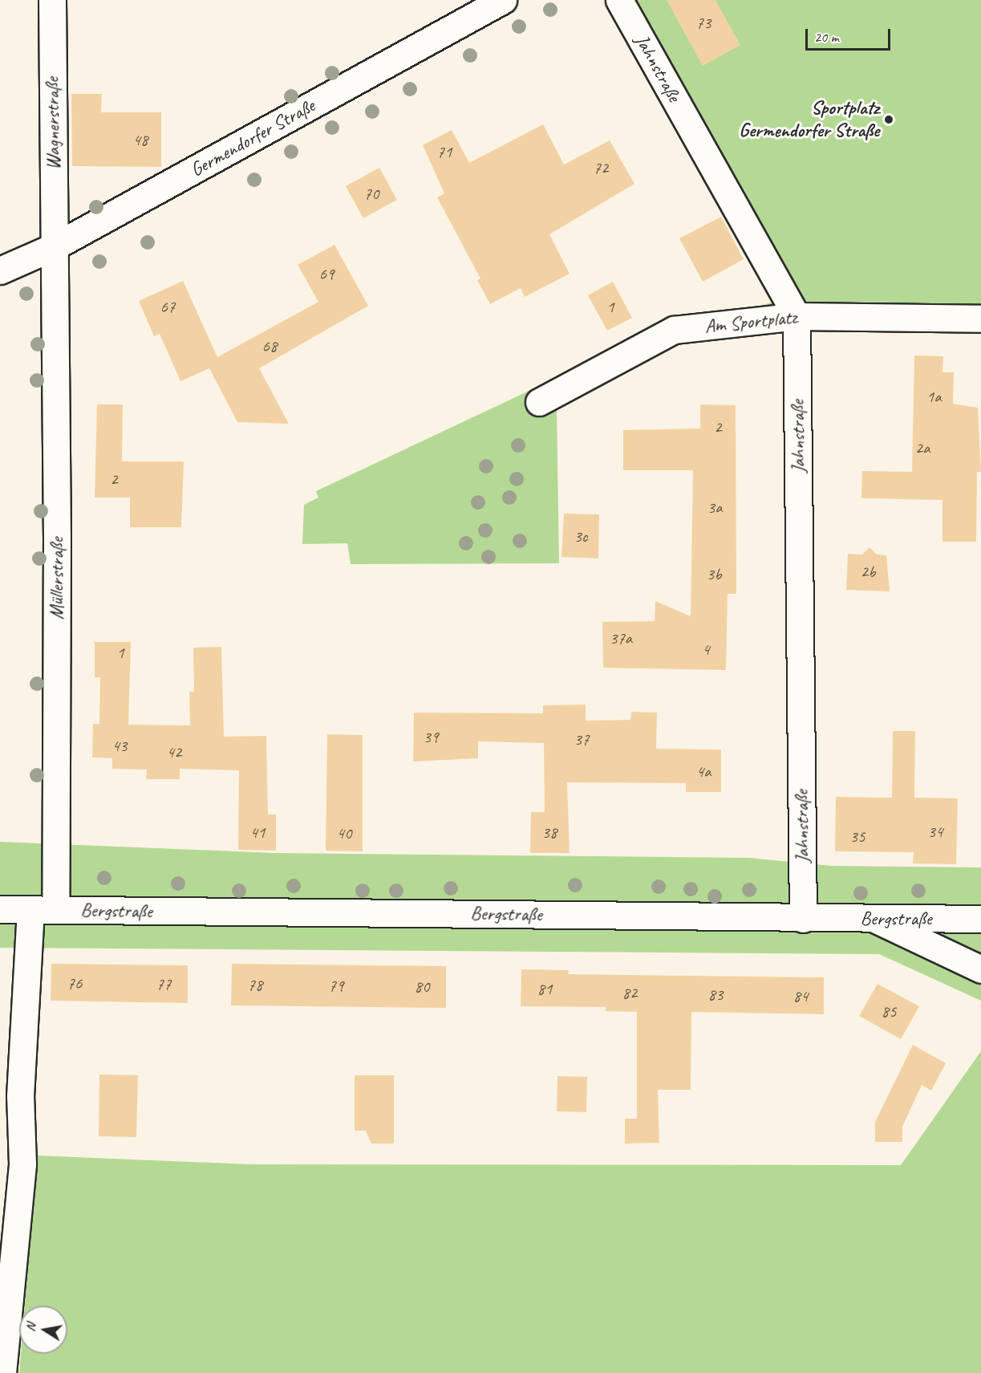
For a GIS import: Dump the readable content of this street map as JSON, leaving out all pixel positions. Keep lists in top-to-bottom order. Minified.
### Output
{"streets":{"street":["Jahnstraße","Wagnerstraße","Germendorfer Straße","Am Sportplatz","Müllerstraße","Bergstraße"]},"crossings":[["Jahnstraße","Am Sportplatz"],["Jahnstraße","Bergstraße"],["Wagnerstraße","Germendorfer Straße"],["Wagnerstraße","Müllerstraße"],["Germendorfer Straße","Müllerstraße"],["Müllerstraße","Bergstraße"]],"places":["Sportplatz Germendorfer Straße"],"house_numbers":["73","48","71","72","70","69","67","1","68","1a","2","2a","2","3a","3c","2b","3b","37a","4","1","39","37","43","42","4a","34","41","38","40","35","76","77","78","79","80","81","82","83","84","85"],"scale_bar":"20 m","north":"left"}
